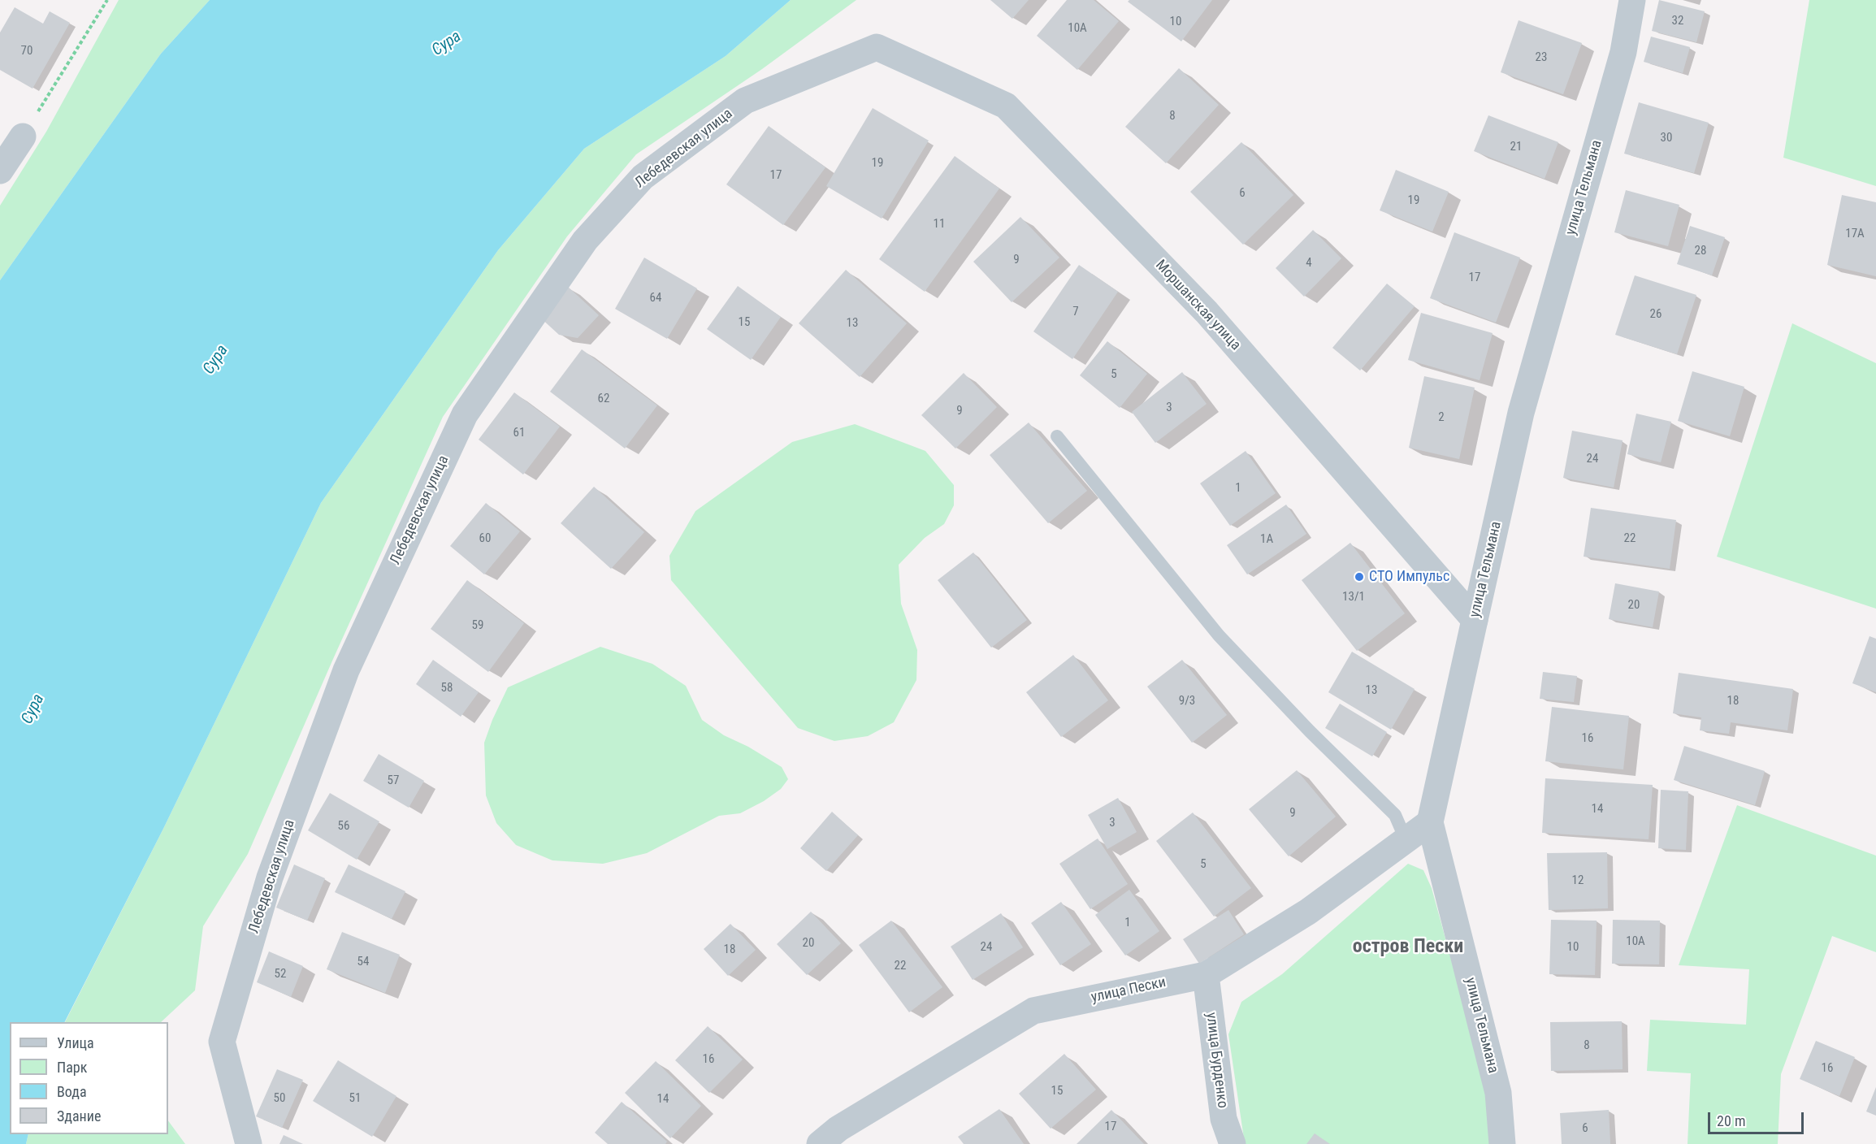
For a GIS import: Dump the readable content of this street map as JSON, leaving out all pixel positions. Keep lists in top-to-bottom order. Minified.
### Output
{"streets":{"street":["Лебедевская улица","улица Тельмана","Моршанская улица","улица Пески","улица Бурденко"]},"crossings":[["Лебедевская улица","Моршанская улица"],["улица Тельмана","Моршанская улица"],["улица Тельмана","улица Пески"],["улица Пески","улица Бурденко"]],"districts":["остров Пески"],"water":["Сура"],"places":["СТО Импульс"],"house_numbers":["32","10","10А","70","23","8","30","21","19","17","6","19","11","17А","28","9","4","17","64","7","26","15","13","5","62","3","9","2","61","24","1","60","22","1А","13/1","20","59","58","13","9/3","18","16","57","14","9","3","56","5","12","1","10А","20","24","10","18","54","22","52","8","16","16","15","50","51","14","17","6"],"legend":["Улица","Парк","Вода","Здание"],"scale_bar":"20 m"}
